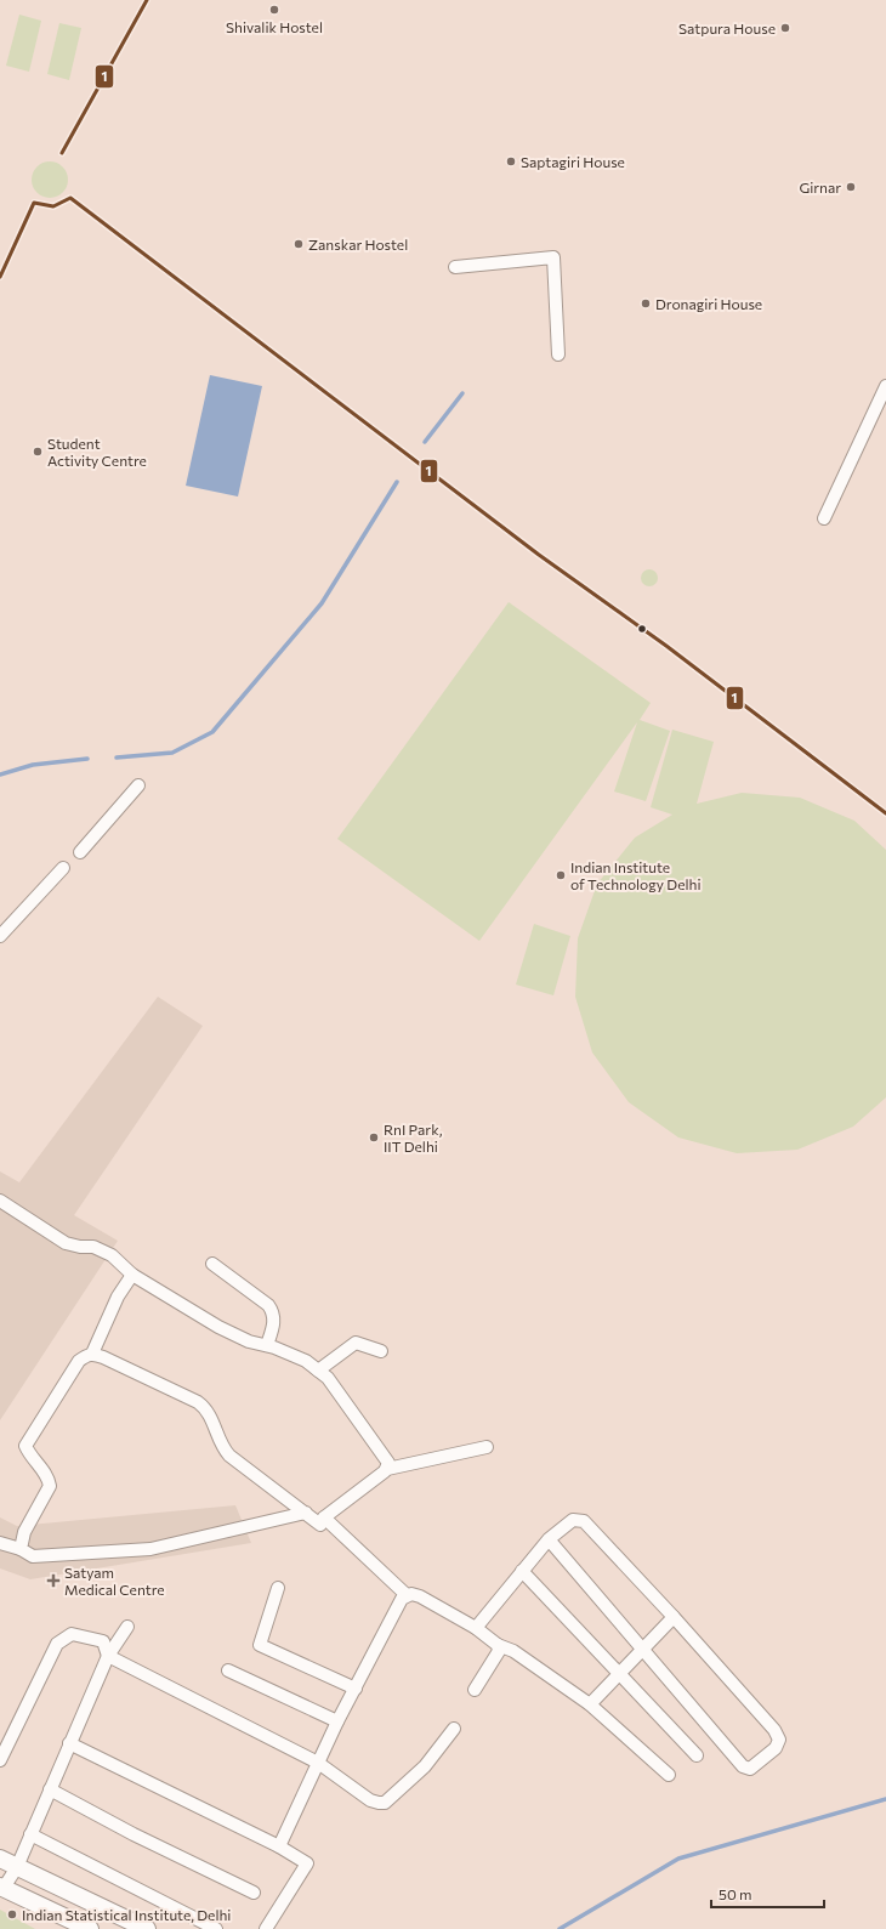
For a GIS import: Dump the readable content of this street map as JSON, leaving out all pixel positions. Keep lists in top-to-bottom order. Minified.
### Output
{"places":{"other":["Shivalik Hostel","Satpura House","Saptagiri House","Girnar","Zanskar Hostel","Dronagiri House","Student Activity Centre","Indian Institute of Technology Delhi","RnI Park, IIT Delhi","Indian Statistical Institute, Delhi"],"health":["Satyam Medical Centre"]},"lines":["transit line 1"],"scale_bar":"50 m"}
